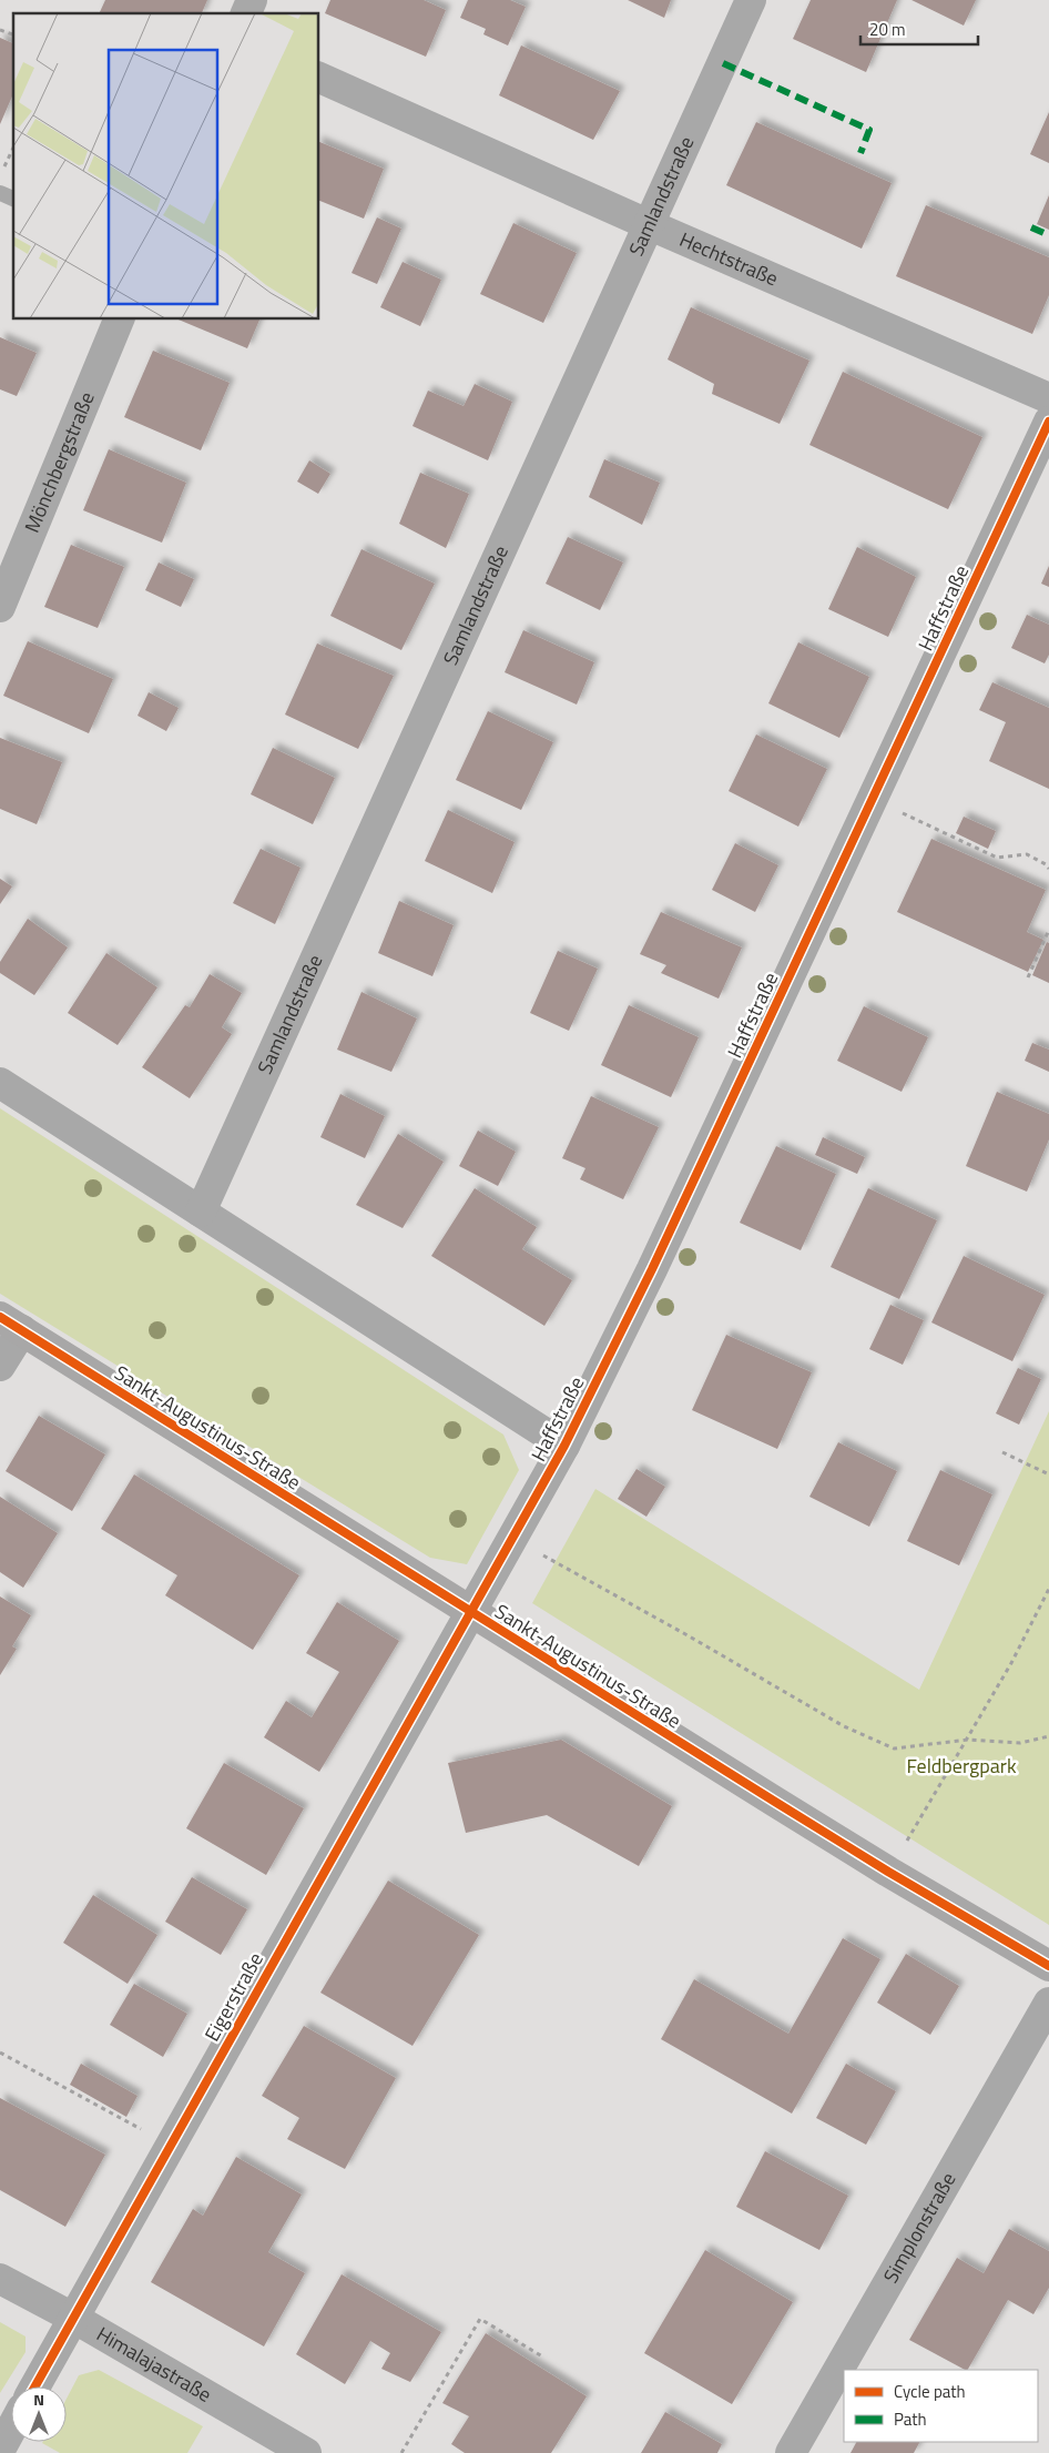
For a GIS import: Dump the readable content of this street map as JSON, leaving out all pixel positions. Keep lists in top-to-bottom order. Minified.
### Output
{"streets":{"street":["Samlandstraße","Hechtstraße","Mönchbergstraße","Haffstraße","Sankt-Augustinus-Straße","Eigerstraße","Simplonstraße","Himalajastraße"]},"crossings":[["Samlandstraße","Hechtstraße"],["Haffstraße","Sankt-Augustinus-Straße"],["Haffstraße","Eigerstraße"],["Sankt-Augustinus-Straße","Eigerstraße"],["Eigerstraße","Himalajastraße"]],"parks":["Feldbergpark"],"legend":["Cycle path","Path"],"scale_bar":"20 m","north":"top"}
